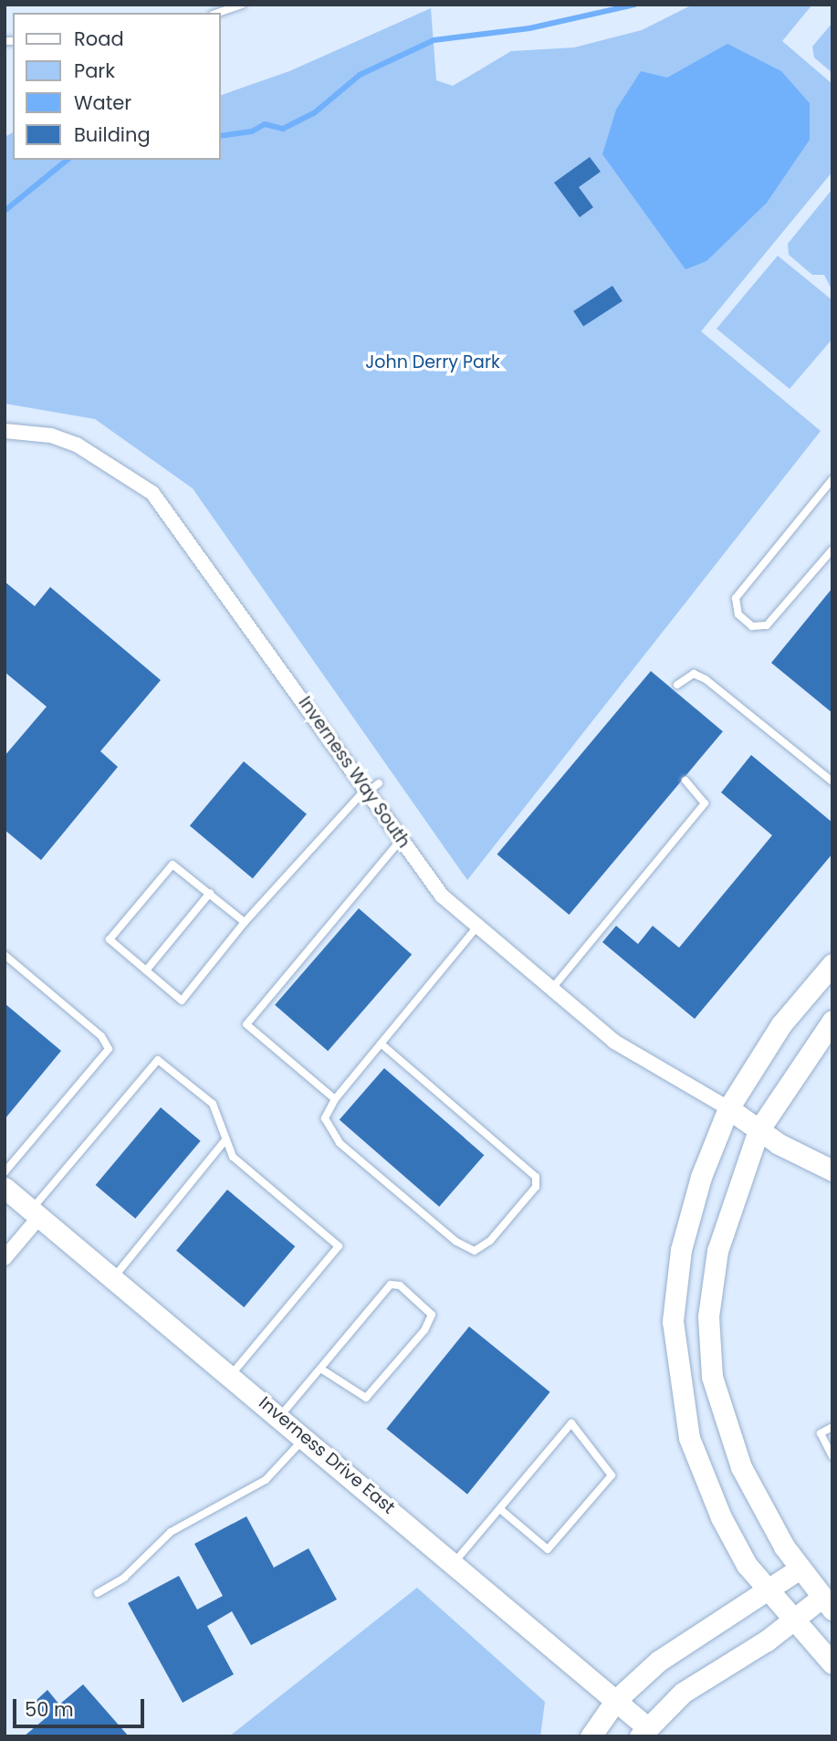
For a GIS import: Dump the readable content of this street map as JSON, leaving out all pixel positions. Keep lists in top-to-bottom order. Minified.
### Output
{"streets":{"main road":["Inverness Drive East"],"street":["Inverness Way South"]},"parks":["John Derry Park"],"legend":["Road","Park","Water","Building"],"scale_bar":"50 m"}
